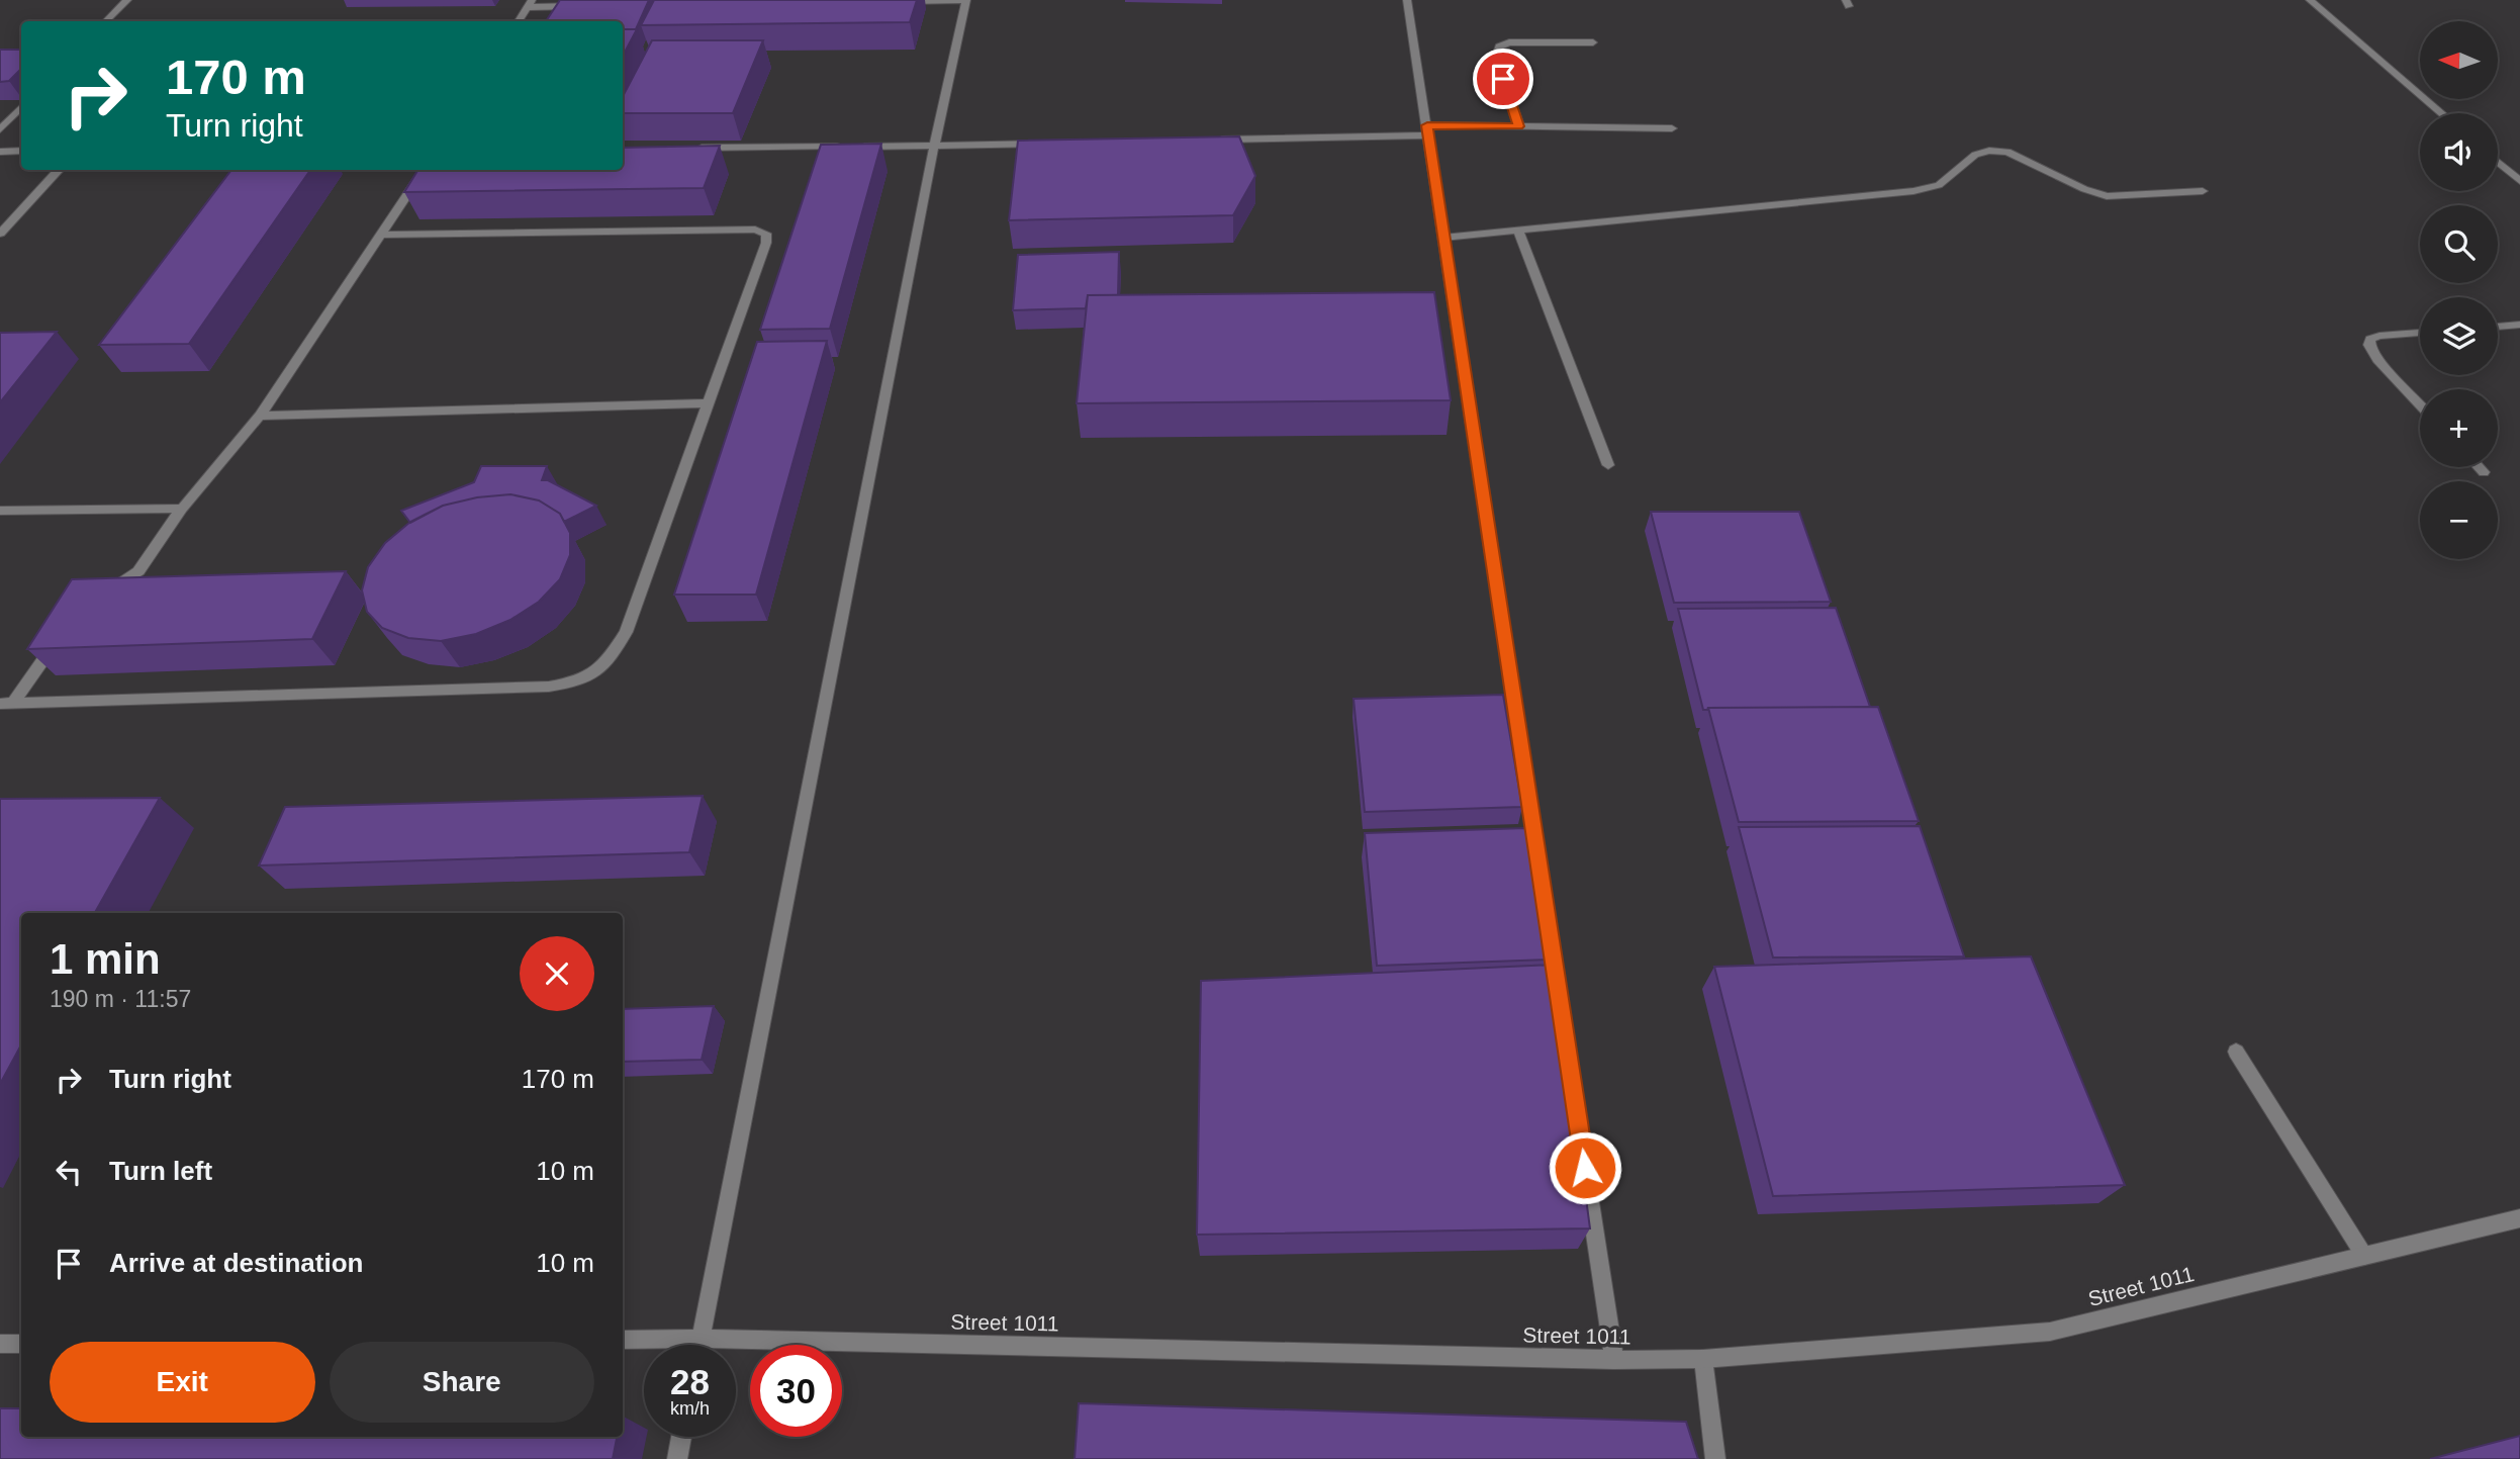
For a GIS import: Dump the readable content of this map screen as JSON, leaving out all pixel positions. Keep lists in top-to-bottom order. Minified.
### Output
{"streets":{"street":["Street 1011"]},"north":"left","page":{"map_buttons":["+","−"],"turn":["170 m","Turn right"],"heading":["1 min","190 m · 11:57"],"list":[{"name":"Turn right","value":"170 m"},{"name":"Turn left","value":"10 m"},{"name":"Arrive at destination","value":"10 m"}],"buttons":["Exit","Share"],"speed":"28 km/h","limit":"30"}}
